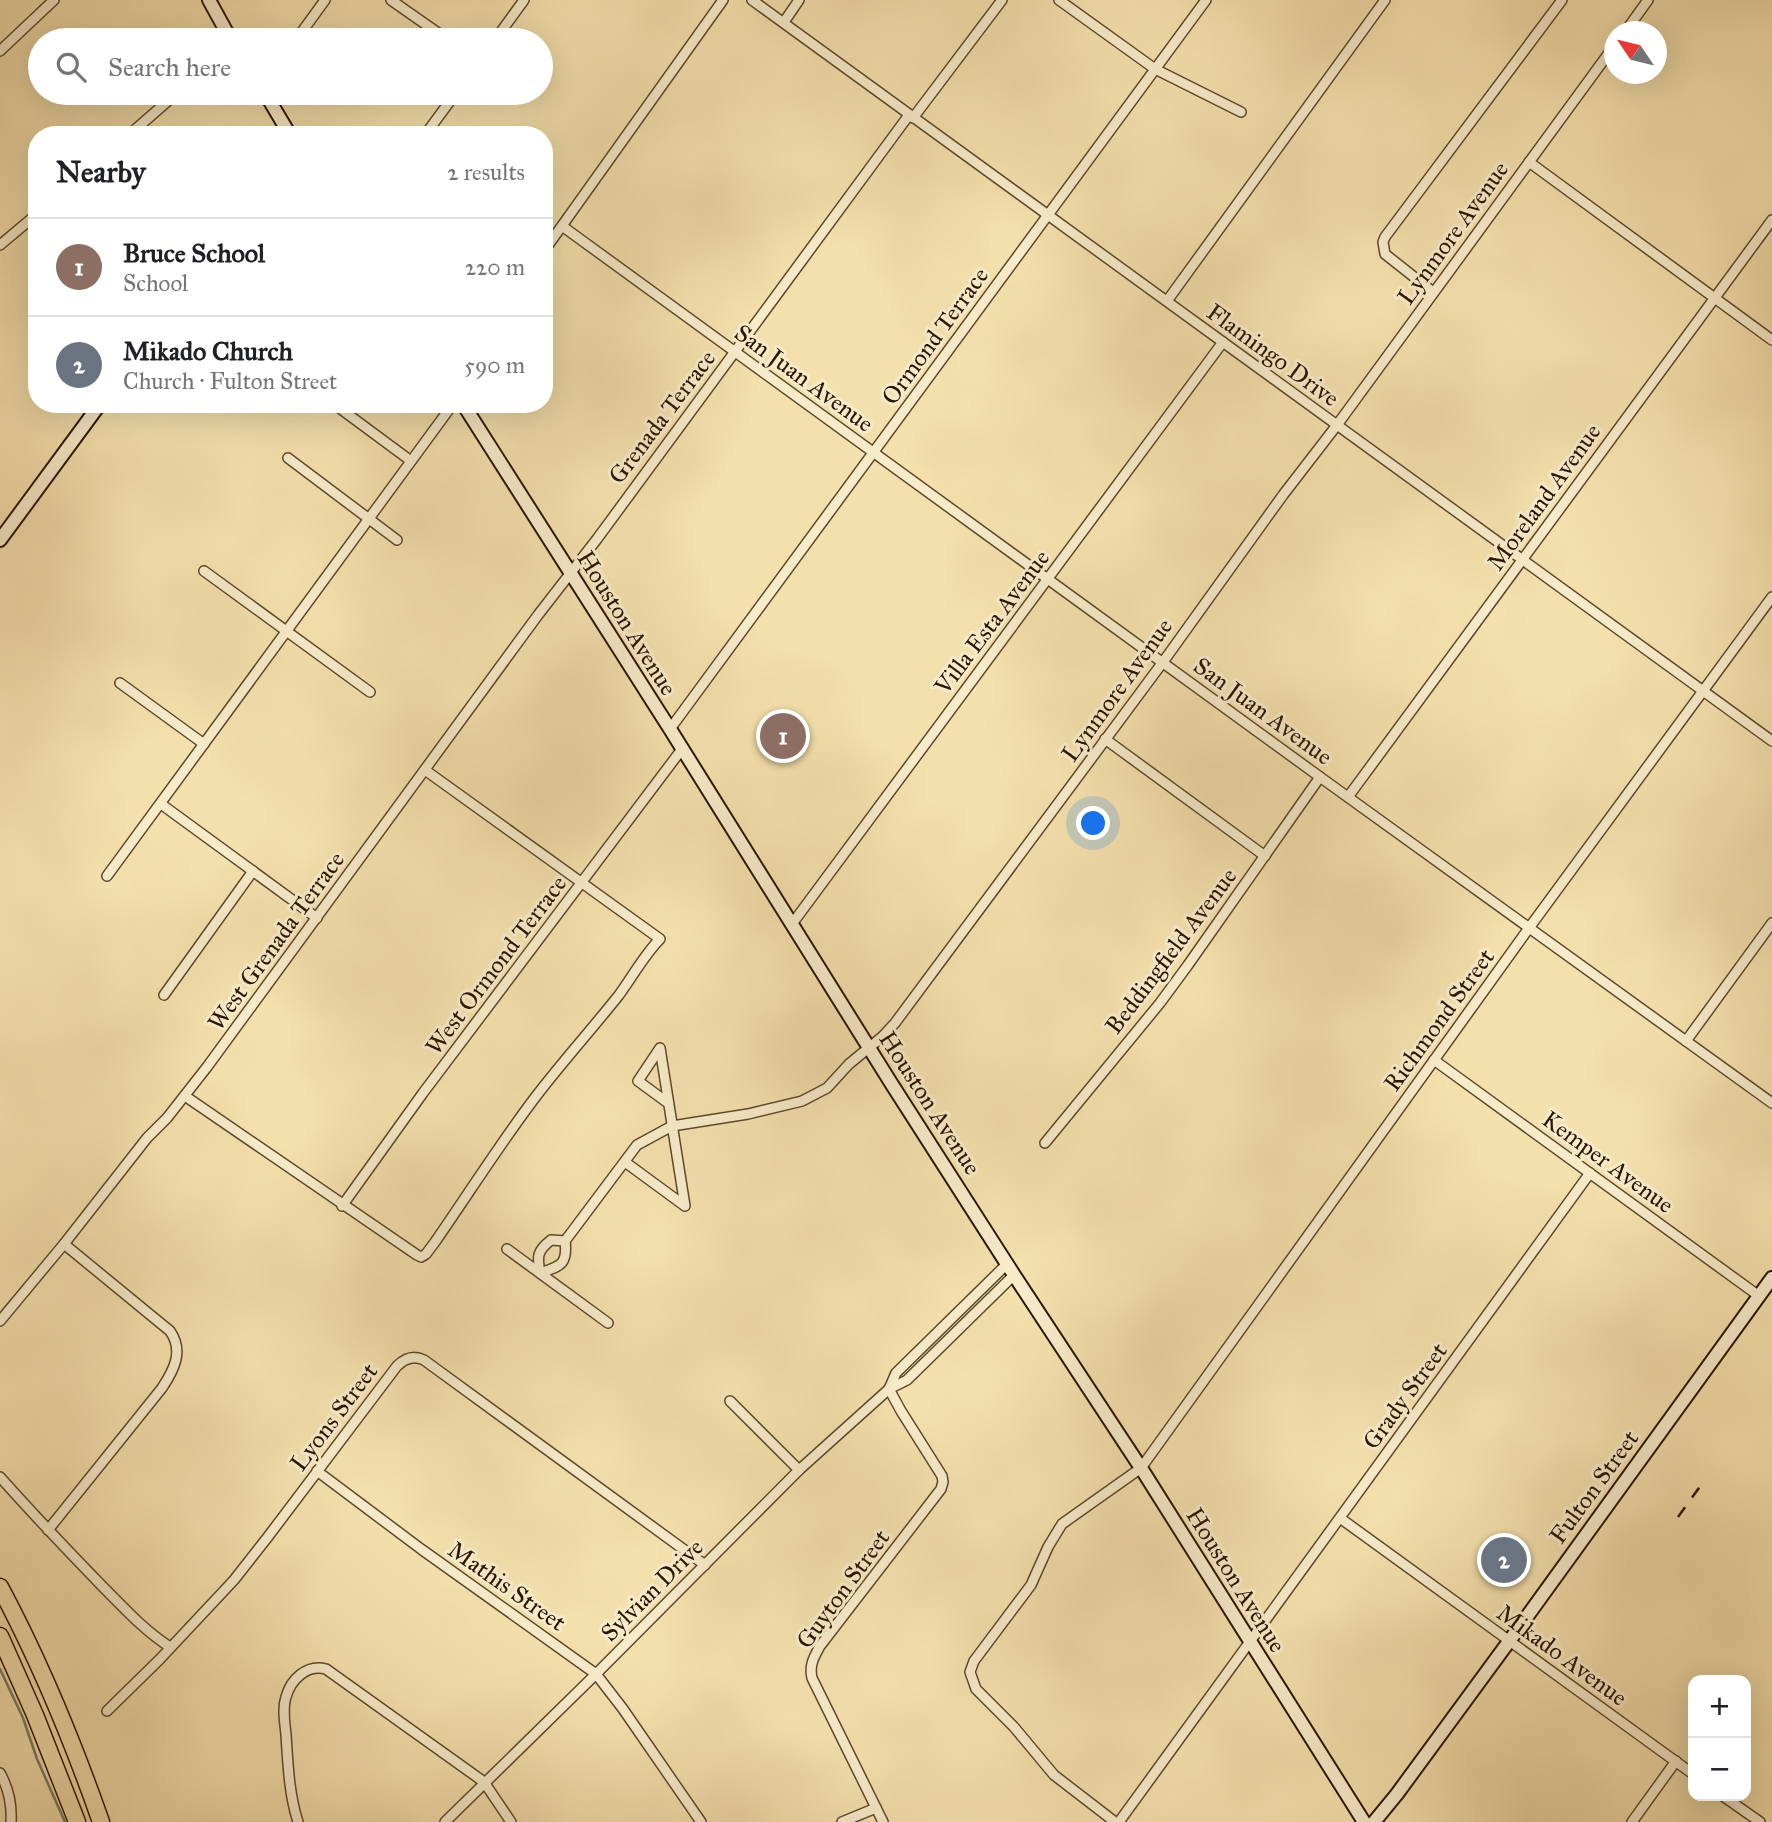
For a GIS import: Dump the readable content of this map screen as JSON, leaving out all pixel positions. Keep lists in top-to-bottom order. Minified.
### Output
{"streets":{"street":["Lynmore Avenue","Ormond Terrace","Flamingo Drive","San Juan Avenue","Grenada Terrace","Moreland Avenue","Villa Esta Avenue","Houston Avenue","West Grenada Terrace","Beddingfield Avenue","West Ormond Terrace","Richmond Street","Kemper Avenue","Grady Street","Lyons Street","Fulton Street","Mathis Street","Guyton Street","Sylvian Drive","Mikado Avenue"]},"crossings":[["Lynmore Avenue","Flamingo Drive"],["Lynmore Avenue","San Juan Avenue"],["Lynmore Avenue","Houston Avenue"],["Ormond Terrace","Flamingo Drive"],["Ormond Terrace","San Juan Avenue"],["Ormond Terrace","Houston Avenue"],["Flamingo Drive","Grenada Terrace"],["Flamingo Drive","Moreland Avenue"],["Flamingo Drive","Villa Esta Avenue"],["Flamingo Drive","Richmond Street"],["San Juan Avenue","Grenada Terrace"],["San Juan Avenue","Moreland Avenue"],["San Juan Avenue","Villa Esta Avenue"],["San Juan Avenue","Beddingfield Avenue"],["San Juan Avenue","Richmond Street"],["Grenada Terrace","Houston Avenue"],["Grenada Terrace","West Grenada Terrace"],["Villa Esta Avenue","Houston Avenue"],["Houston Avenue","West Grenada Terrace"],["Houston Avenue","West Ormond Terrace"],["Houston Avenue","Richmond Street"],["Houston Avenue","Grady Street"],["Houston Avenue","Sylvian Drive"],["Richmond Street","Kemper Avenue"],["Kemper Avenue","Grady Street"],["Kemper Avenue","Fulton Street"],["Grady Street","Mikado Avenue"],["Lyons Street","Mathis Street"],["Lyons Street","Sylvian Drive"],["Fulton Street","Mikado Avenue"],["Mathis Street","Sylvian Drive"],["Guyton Street","Sylvian Drive"]],"north":"top left","page":{"search":"Search here","heading":["Nearby","2 results"],"list":[{"mark":"1","name":"Bruce School","note":"School","value":"220 m"},{"mark":"2","name":"Mikado Church","note":"Church · Fulton Street","value":"590 m"}],"pins":["1","2"],"map_buttons":["+","−"]}}
